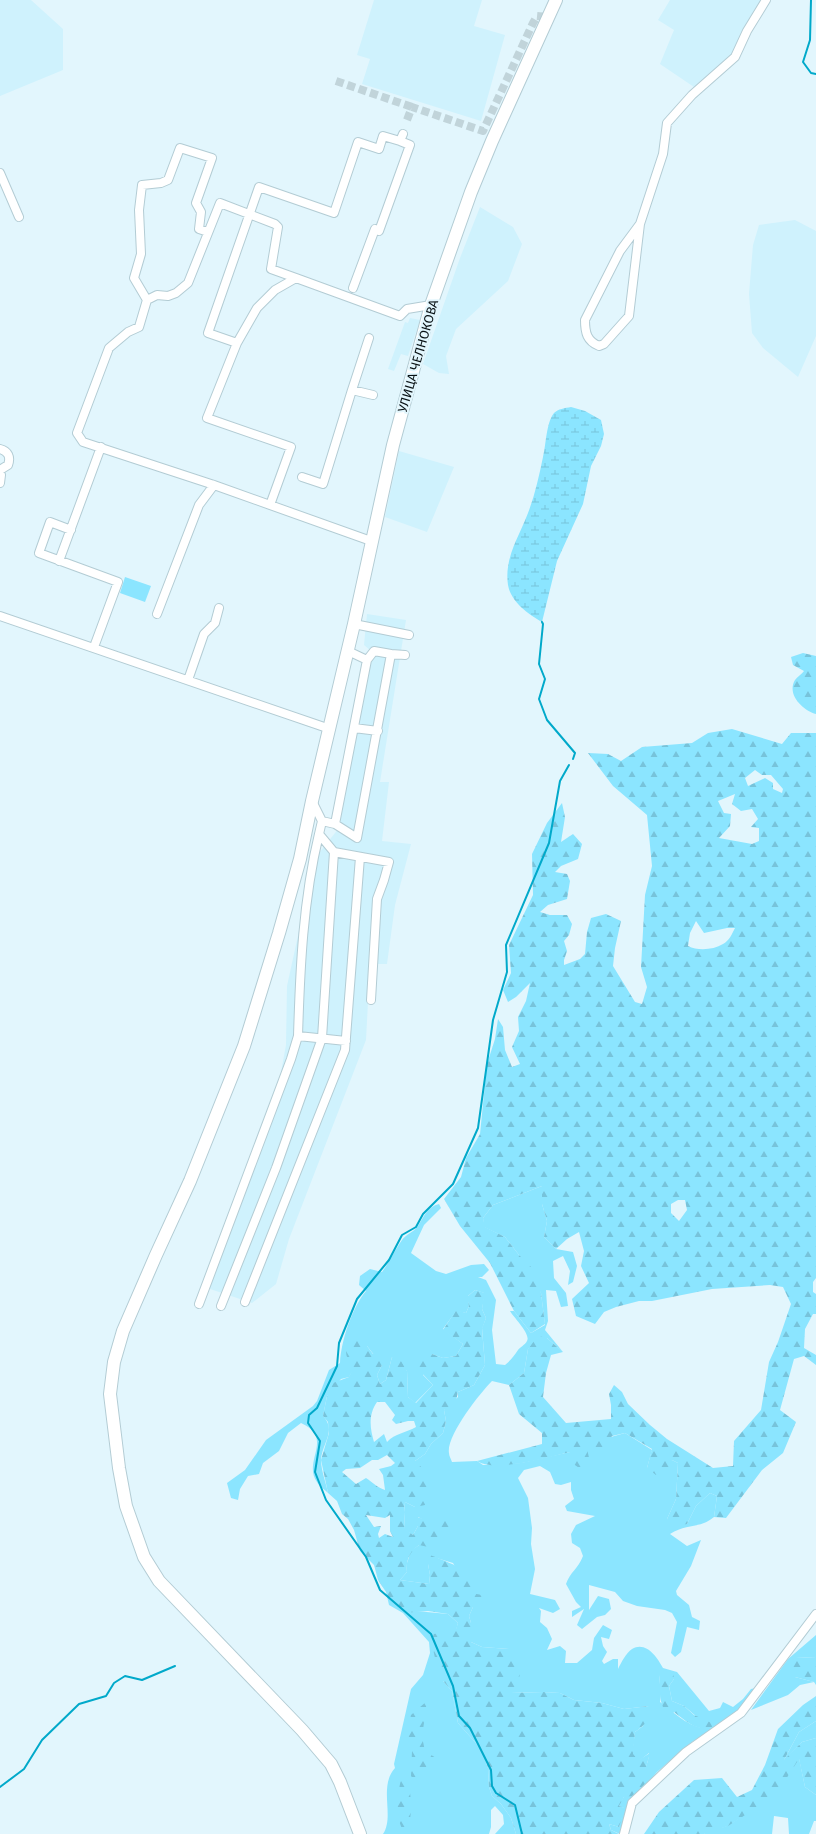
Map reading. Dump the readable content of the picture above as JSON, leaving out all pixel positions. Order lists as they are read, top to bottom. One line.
{"streets":{"main road":["УЛИЦА ЧЕЛНОКОВА"]}}
